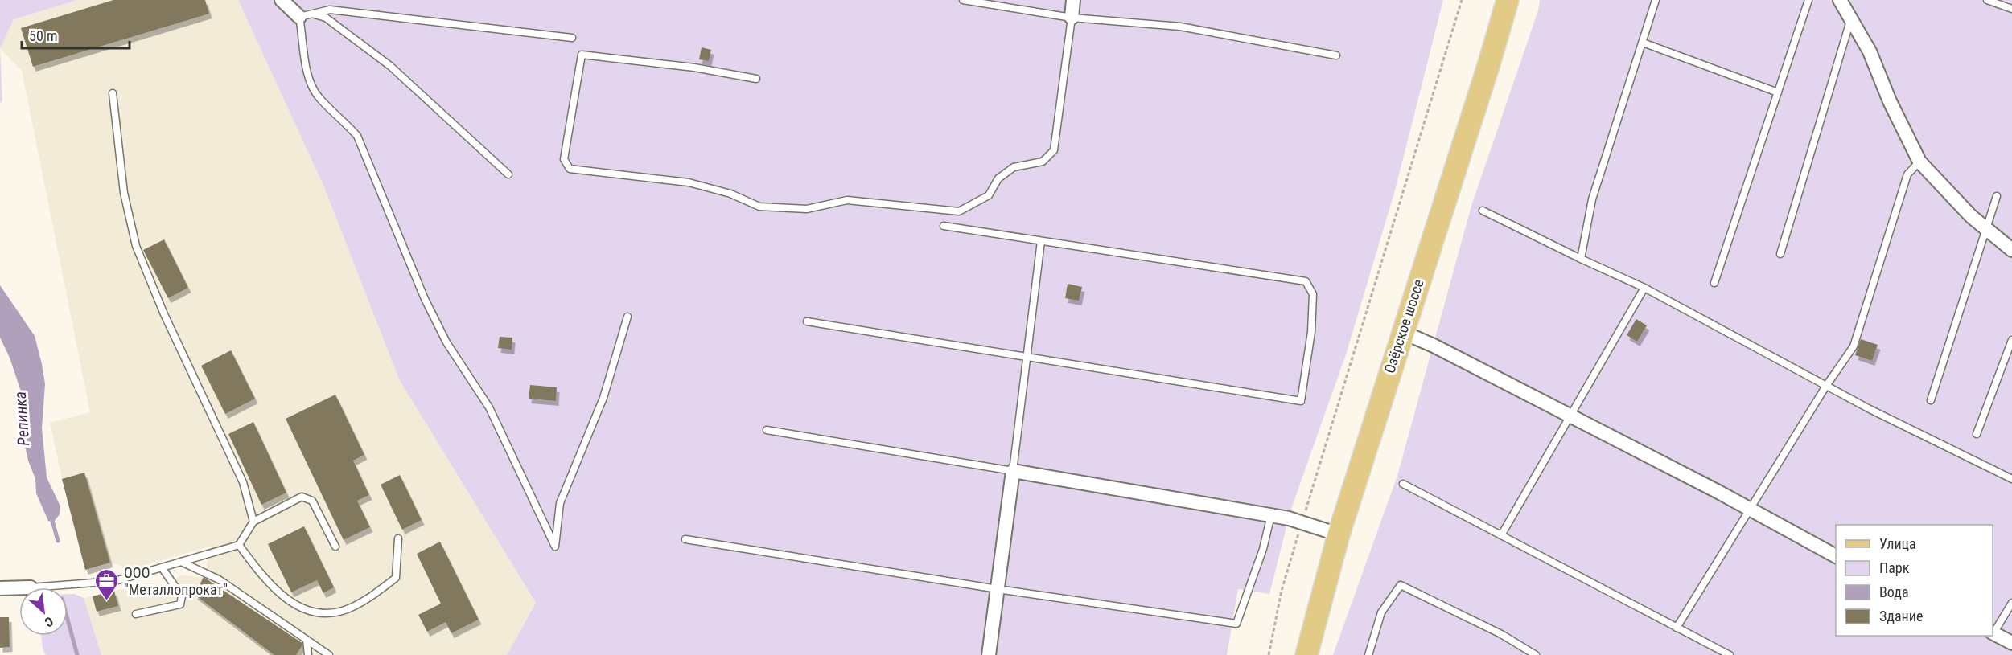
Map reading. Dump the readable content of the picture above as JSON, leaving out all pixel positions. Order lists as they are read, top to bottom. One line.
{"streets":{"main road":["Озёрское шоссе"]},"water":["Репинка"],"places":{"office":["ООО \"Металлопрокат\""]},"legend":["Улица","Парк","Вода","Здание"],"scale_bar":"50 m","north":"bottom right"}
